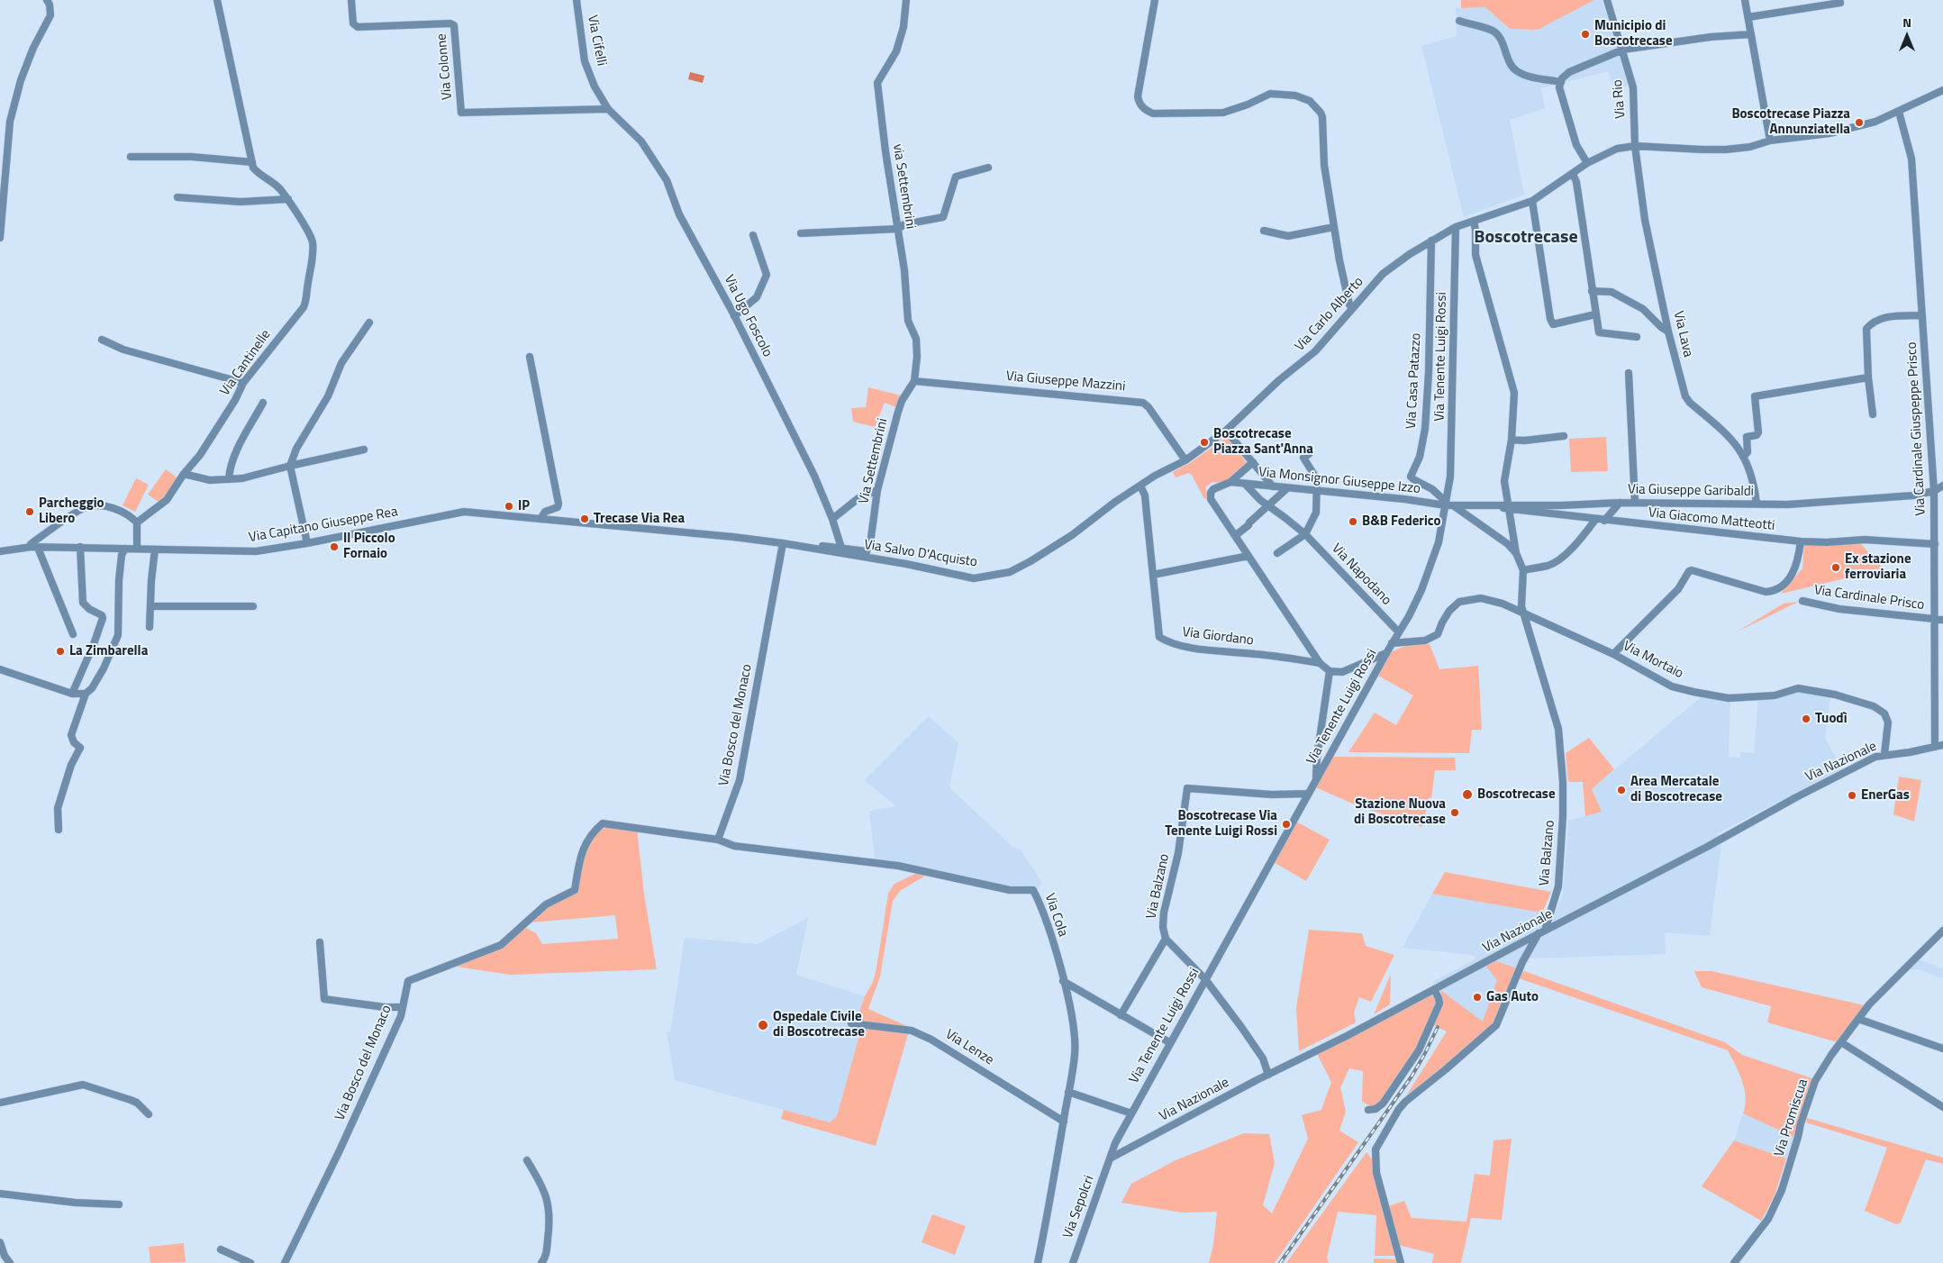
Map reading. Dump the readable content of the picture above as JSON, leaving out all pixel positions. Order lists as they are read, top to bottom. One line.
{"streets":{"street":["Via Cifelli","Via Colonne","Via Rio","via Settembrini","Via Carlo Alberto","Via Ugo Foscolo","Via Lava","Via Tenente Luigi Rossi","Via Cantinelle","Via Casa Patazzo","Via Giuseppe Mazzini","Via Cardinale Giuspeppe Prisco","Via Settembrini","Via Monsignor Giuseppe Izzo","Via Giuseppe Garibaldi","Via Giacomo Matteotti","Via Capitano Giuseppe Rea","Via Salvo D'Acquisto","Via Napodano","Via Cardinale Prisco","Via Giordano","Via Mortaio","Via Bosco del Monaco","Via Nazionale","Via Balzano","Via Cola","Via Lenze","Via Promiscua","Via Sepolcri"]},"crossings":[["Via Cifelli","Via Colonne"],["Via Cifelli","Via Ugo Foscolo"],["Via Colonne","Via Ugo Foscolo"],["Via Rio","Via Carlo Alberto"],["Via Rio","Via Lava"],["via Settembrini","Via Giuseppe Mazzini"],["via Settembrini","Via Settembrini"],["Via Carlo Alberto","Via Lava"],["Via Carlo Alberto","Via Tenente Luigi Rossi"],["Via Carlo Alberto","Via Casa Patazzo"],["Via Carlo Alberto","Via Giuseppe Mazzini"],["Via Carlo Alberto","Via Cardinale Giuspeppe Prisco"],["Via Carlo Alberto","Via Salvo D'Acquisto"],["Via Lava","Via Giuseppe Garibaldi"],["Via Tenente Luigi Rossi","Via Casa Patazzo"],["Via Tenente Luigi Rossi","Via Monsignor Giuseppe Izzo"],["Via Tenente Luigi Rossi","Via Giacomo Matteotti"],["Via Tenente Luigi Rossi","Via Napodano"],["Via Tenente Luigi Rossi","Via Mortaio"],["Via Tenente Luigi Rossi","Via Nazionale"],["Via Tenente Luigi Rossi","Via Balzano"],["Via Tenente Luigi Rossi","Via Sepolcri"],["Via Casa Patazzo","Via Monsignor Giuseppe Izzo"],["Via Casa Patazzo","Via Giacomo Matteotti"],["Via Giuseppe Mazzini","Via Settembrini"],["Via Giuseppe Mazzini","Via Salvo D'Acquisto"],["Via Cardinale Giuspeppe Prisco","Via Giuseppe Garibaldi"],["Via Cardinale Giuspeppe Prisco","Via Giacomo Matteotti"],["Via Cardinale Giuspeppe Prisco","Via Cardinale Prisco"],["Via Cardinale Giuspeppe Prisco","Via Nazionale"],["Via Monsignor Giuseppe Izzo","Via Giacomo Matteotti"],["Via Monsignor Giuseppe Izzo","Via Napodano"],["Via Giuseppe Garibaldi","Via Giacomo Matteotti"],["Via Capitano Giuseppe Rea","Via Salvo D'Acquisto"],["Via Capitano Giuseppe Rea","Via Bosco del Monaco"],["Via Salvo D'Acquisto","Via Giordano"],["Via Salvo D'Acquisto","Via Bosco del Monaco"],["Via Mortaio","Via Nazionale"],["Via Mortaio","Via Balzano"],["Via Bosco del Monaco","Via Cola"],["Via Nazionale","Via Balzano"],["Via Nazionale","Via Sepolcri"],["Via Cola","Via Lenze"]],"districts":["Boscotrecase"],"places":["Municipio di Boscotrecase","Boscotrecase Piazza Annunziatella","Boscotrecase Piazza Sant'Anna","IP","Parcheggio Libero","Trecase Via Rea","B&B Federico","Il Piccolo Fornaio","Ex stazione ferroviaria","La Zimbarella","Tuodì","Area Mercatale di Boscotrecase","Boscotrecase","EnerGas","Stazione Nuova di Boscotrecase","Boscotrecase Via Tenente Luigi Rossi","Gas Auto","Ospedale Civile di Boscotrecase"],"north":"top"}
